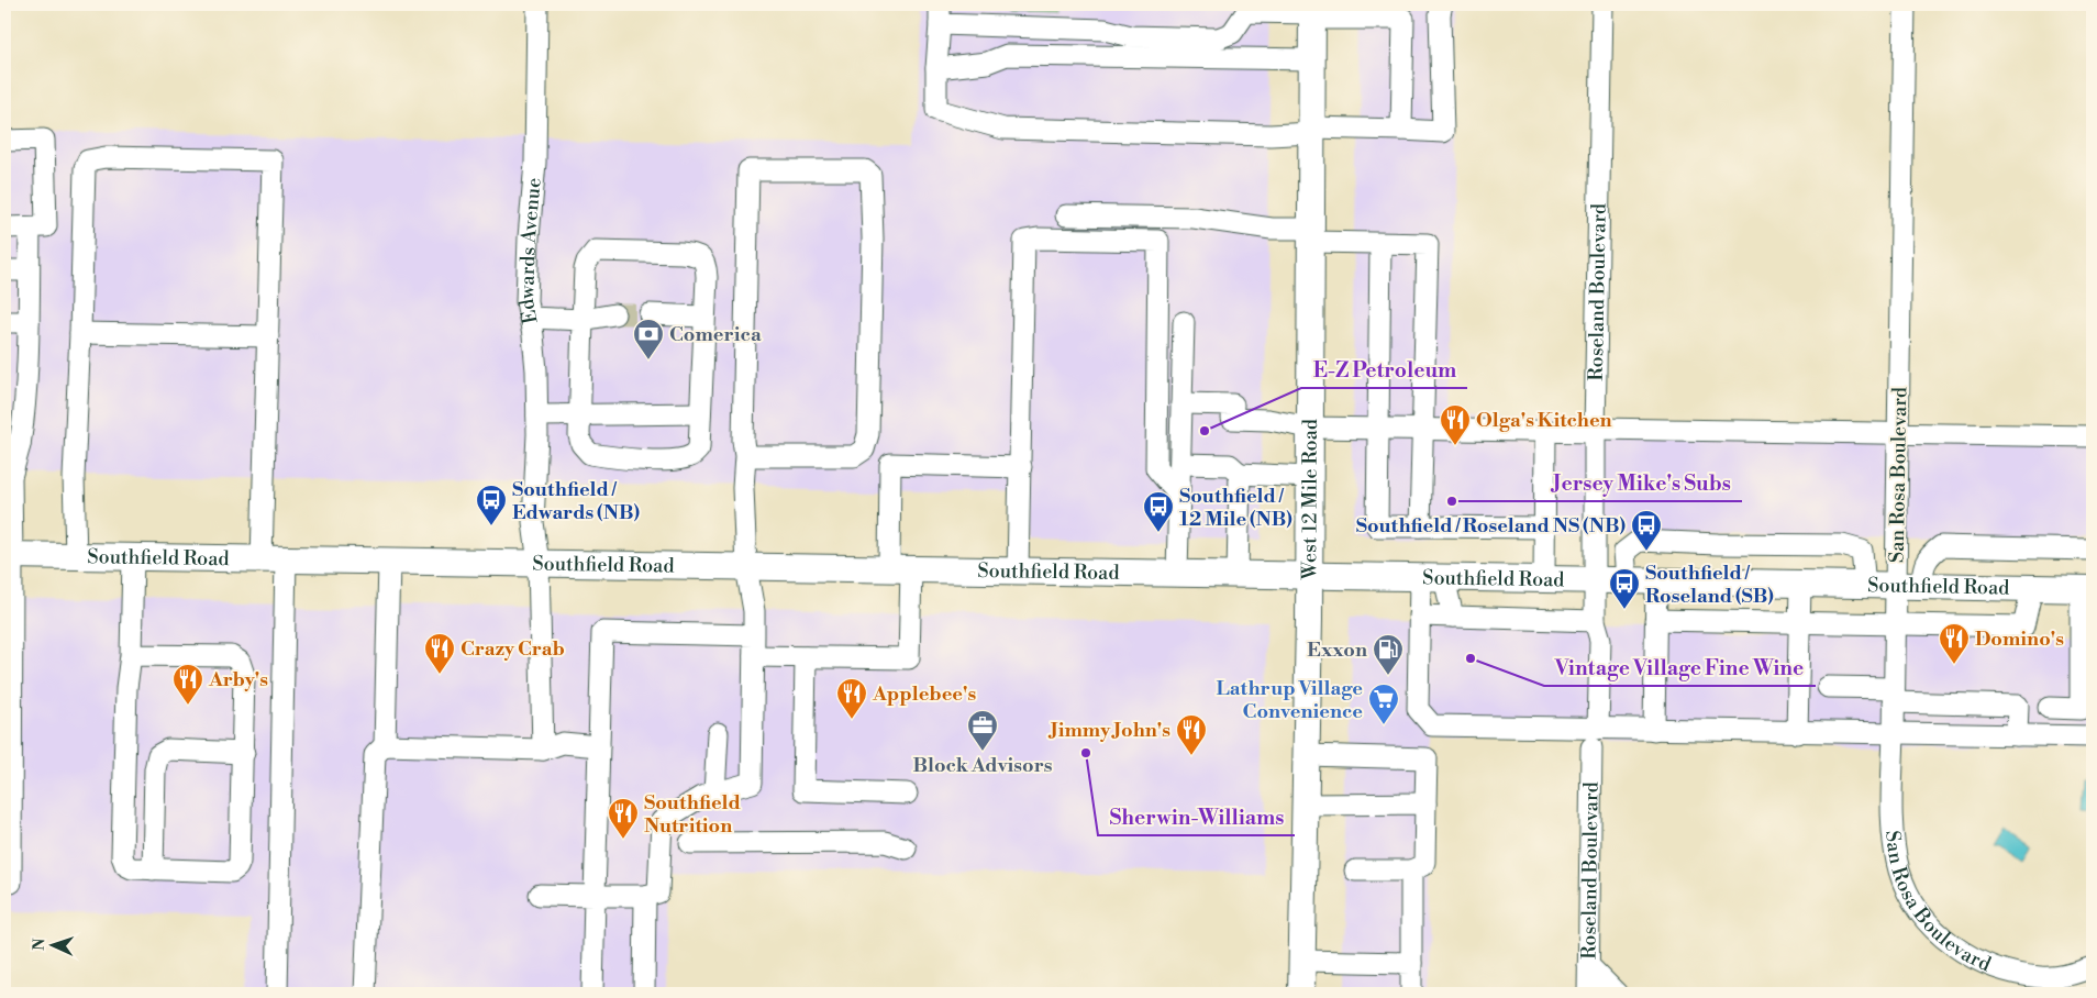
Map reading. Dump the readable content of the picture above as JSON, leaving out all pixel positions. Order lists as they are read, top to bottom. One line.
{"streets":{"main road":["West 12 Mile Road","Southfield Road"],"street":["Edwards Avenue","Roseland Boulevard","San Rosa Boulevard"]},"crossings":[["Edwards Avenue","Southfield Road"],["Roseland Boulevard","Southfield Road"],["San Rosa Boulevard","Southfield Road"],["West 12 Mile Road","Southfield Road"]],"places":{"bank":["Comerica"],"other":["E-Z Petroleum","Jersey Mike's Subs","Vintage Village Fine Wine","Sherwin-Williams"],"restaurant":["Olga's Kitchen","Domino's","Crazy Crab","Arby's","Applebee's","Jimmy John's","Southfield Nutrition"],"bus stop":["Southfield / Edwards (NB)","Southfield / 12 Mile (NB)","Southfield / Roseland NS (NB)","Southfield / Roseland (SB)"],"fuel station":["Exxon"],"supermarket":["Lathrup Village Convenience"],"office":["Block Advisors"]},"north":"left"}
